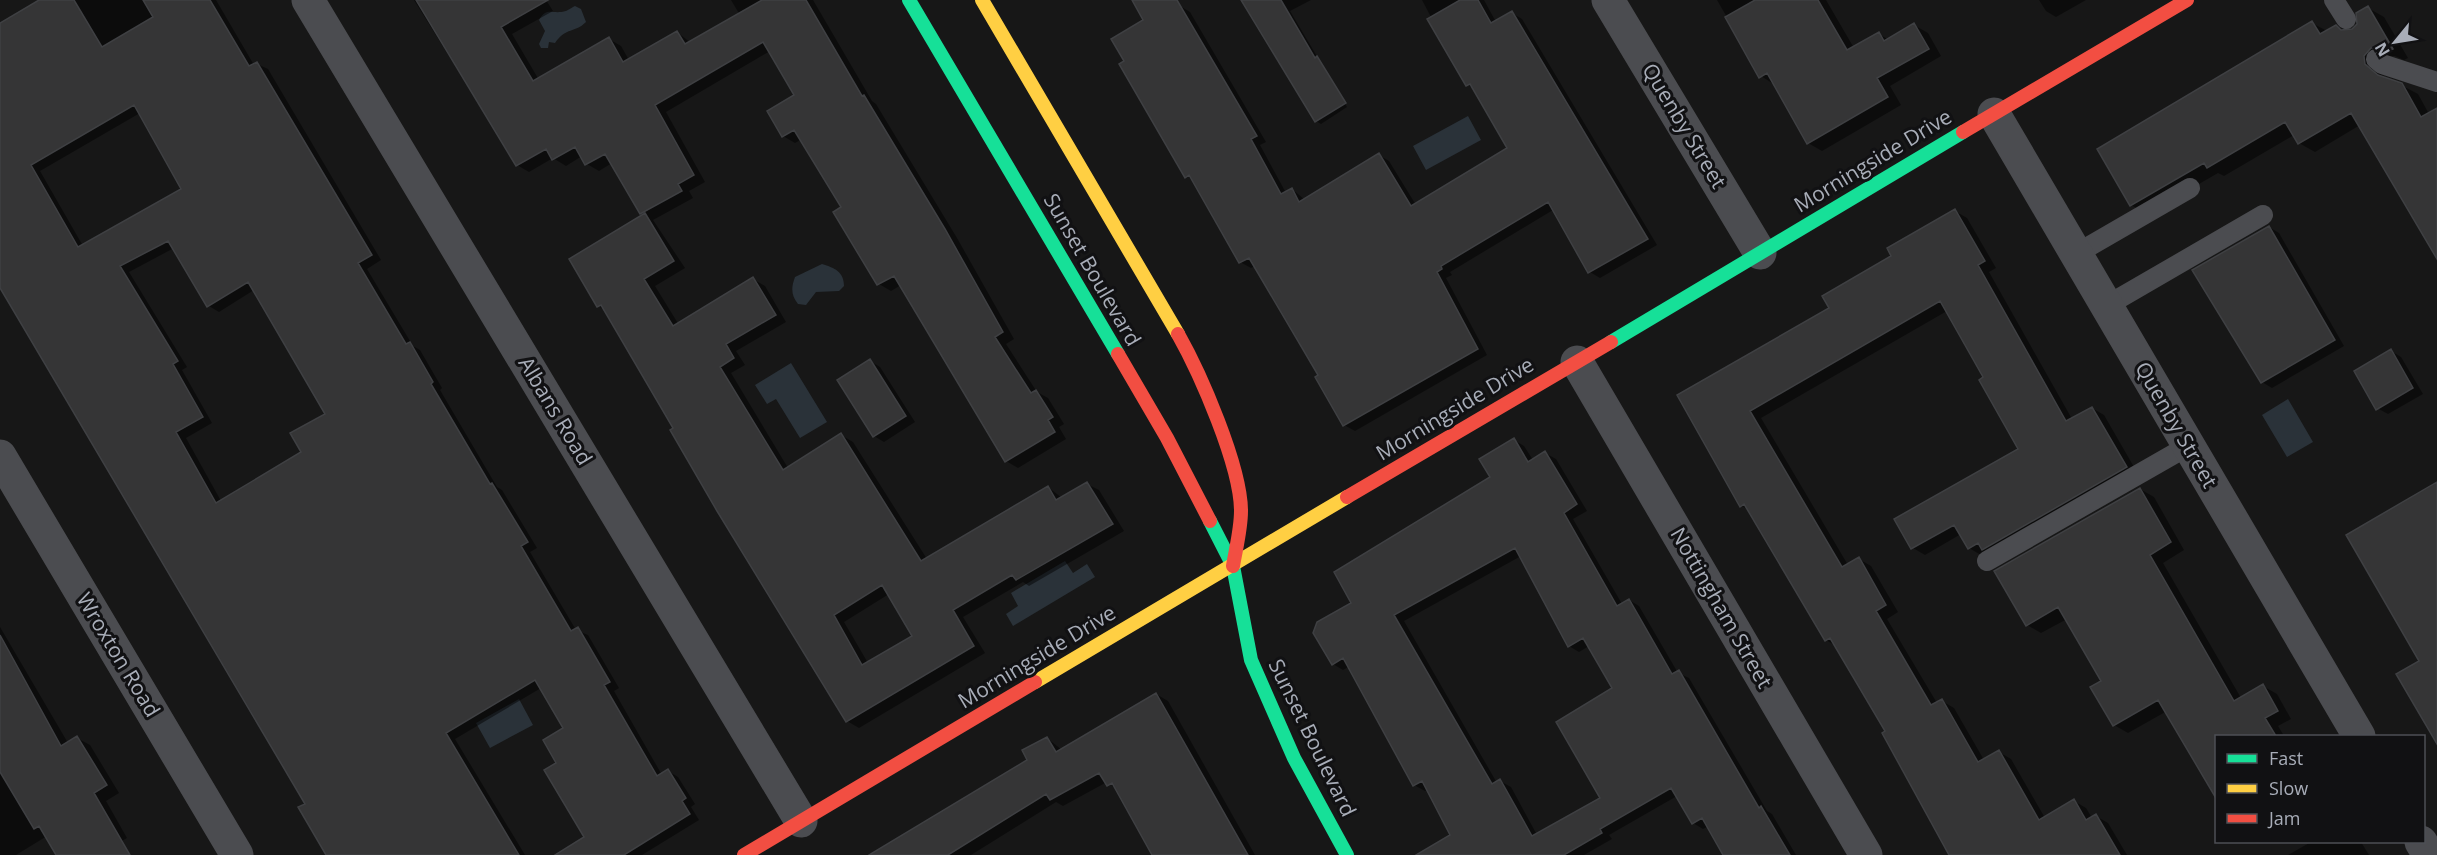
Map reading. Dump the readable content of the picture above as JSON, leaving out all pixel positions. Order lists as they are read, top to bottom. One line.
{"streets":{"street":["Quenby Street","Morningside Drive","Sunset Boulevard","Albans Road","Nottingham Street","Wroxton Road"]},"crossings":[["Quenby Street","Morningside Drive"],["Morningside Drive","Sunset Boulevard"],["Morningside Drive","Albans Road"],["Morningside Drive","Nottingham Street"]],"legend":["Fast","Slow","Jam"],"north":"bottom left"}
